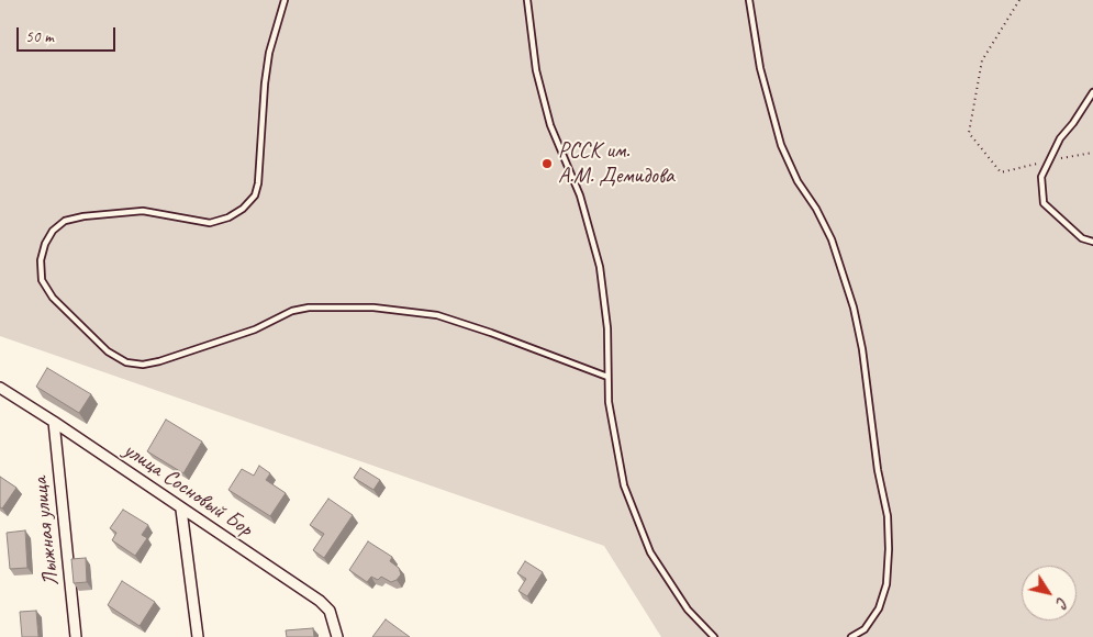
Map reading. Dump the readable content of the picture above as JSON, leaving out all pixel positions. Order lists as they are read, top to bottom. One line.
{"streets":{"street":["улица Сосновый Бор","Лыжная улица"]},"crossings":[["улица Сосновый Бор","Лыжная улица"]],"places":["РССК им. А.М. Демидова"],"scale_bar":"50 m","north":"bottom right"}
